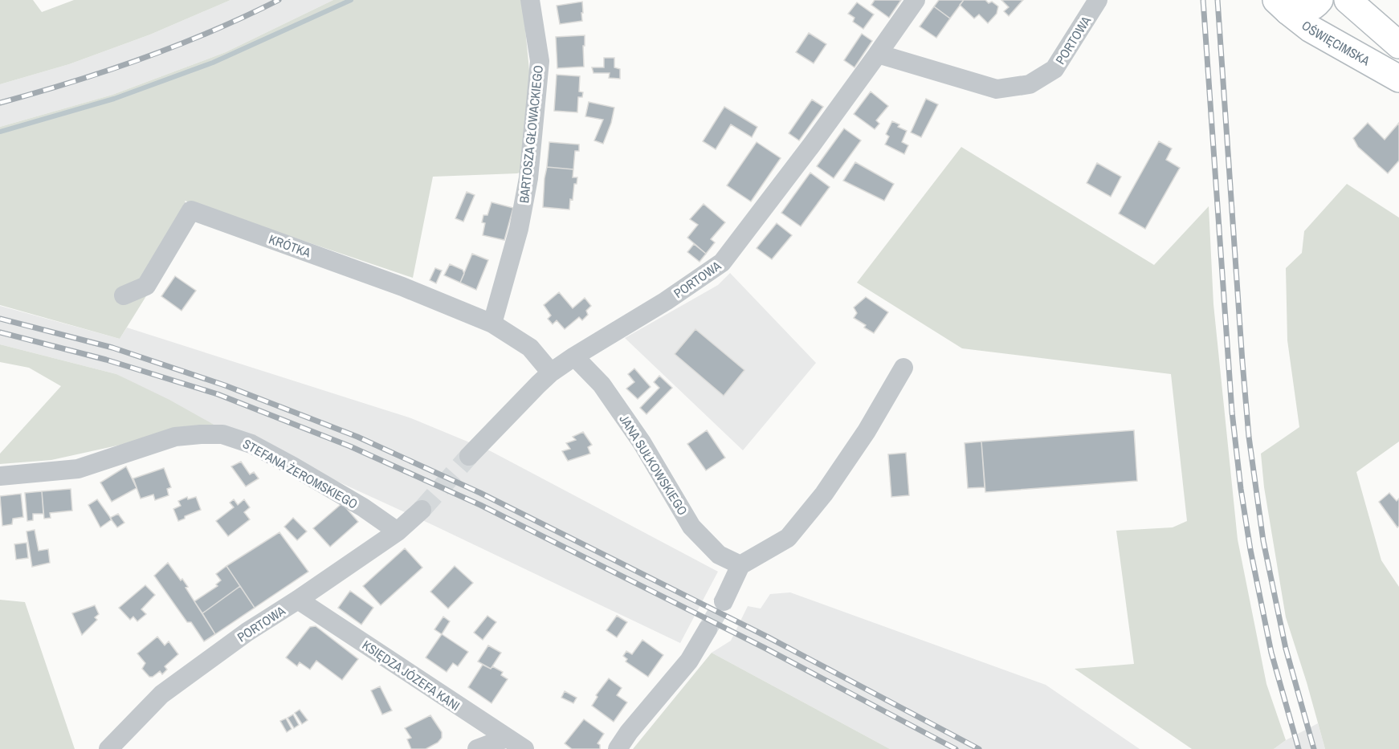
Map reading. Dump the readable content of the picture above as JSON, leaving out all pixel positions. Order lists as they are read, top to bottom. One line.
{"streets":{"main road":["OŚWIĘCIMSKA"],"street":["PORTOWA","BARTOSZA GŁOWACKIEGO","KRÓTKA","JANA SUŁKOWSKIEGO","STEFANA ŻEROMSKIEGO","KSIĘDZA JÓZEFA KANI"]},"crossings":[["PORTOWA","JANA SUŁKOWSKIEGO"],["PORTOWA","STEFANA ŻEROMSKIEGO"],["PORTOWA","KSIĘDZA JÓZEFA KANI"],["BARTOSZA GŁOWACKIEGO","KRÓTKA"]]}
